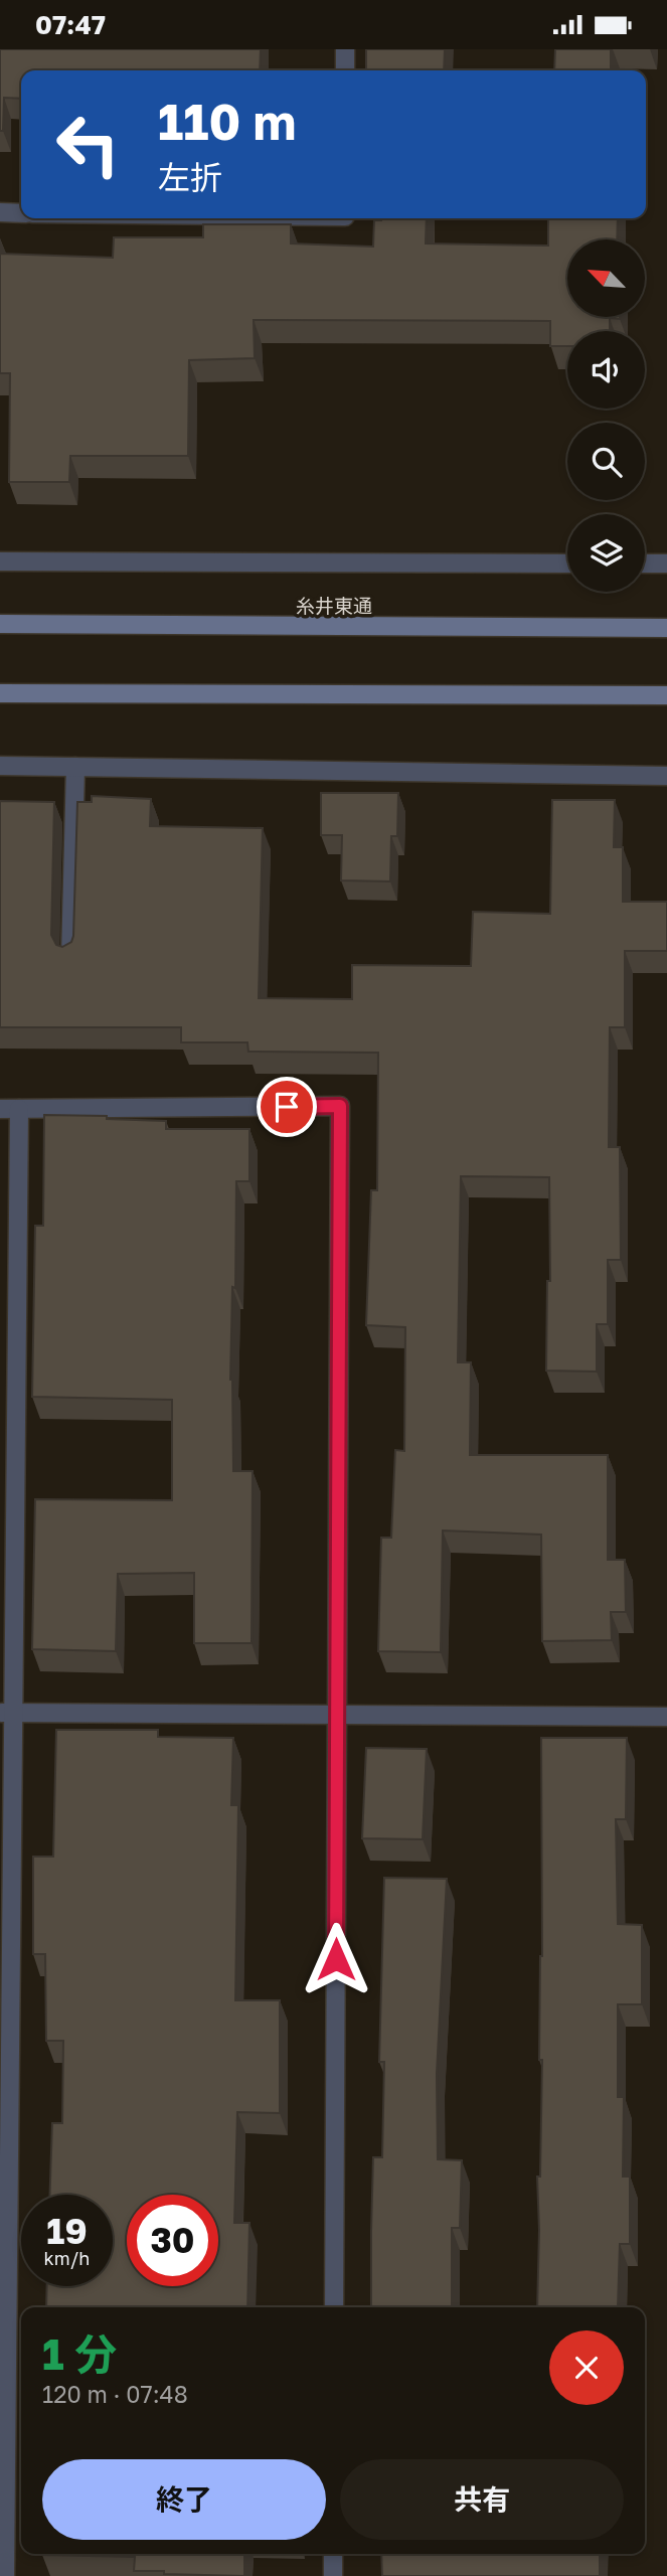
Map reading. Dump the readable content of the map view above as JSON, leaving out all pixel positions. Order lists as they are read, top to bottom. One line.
{"streets":{"street":["糸井東通"]},"north":"top left","page":{"status":"07:47","turn":["110 m","左折"],"speed":"19 km/h","limit":"30","heading":["1 分","120 m · 07:48"],"buttons":["終了","共有"]}}
